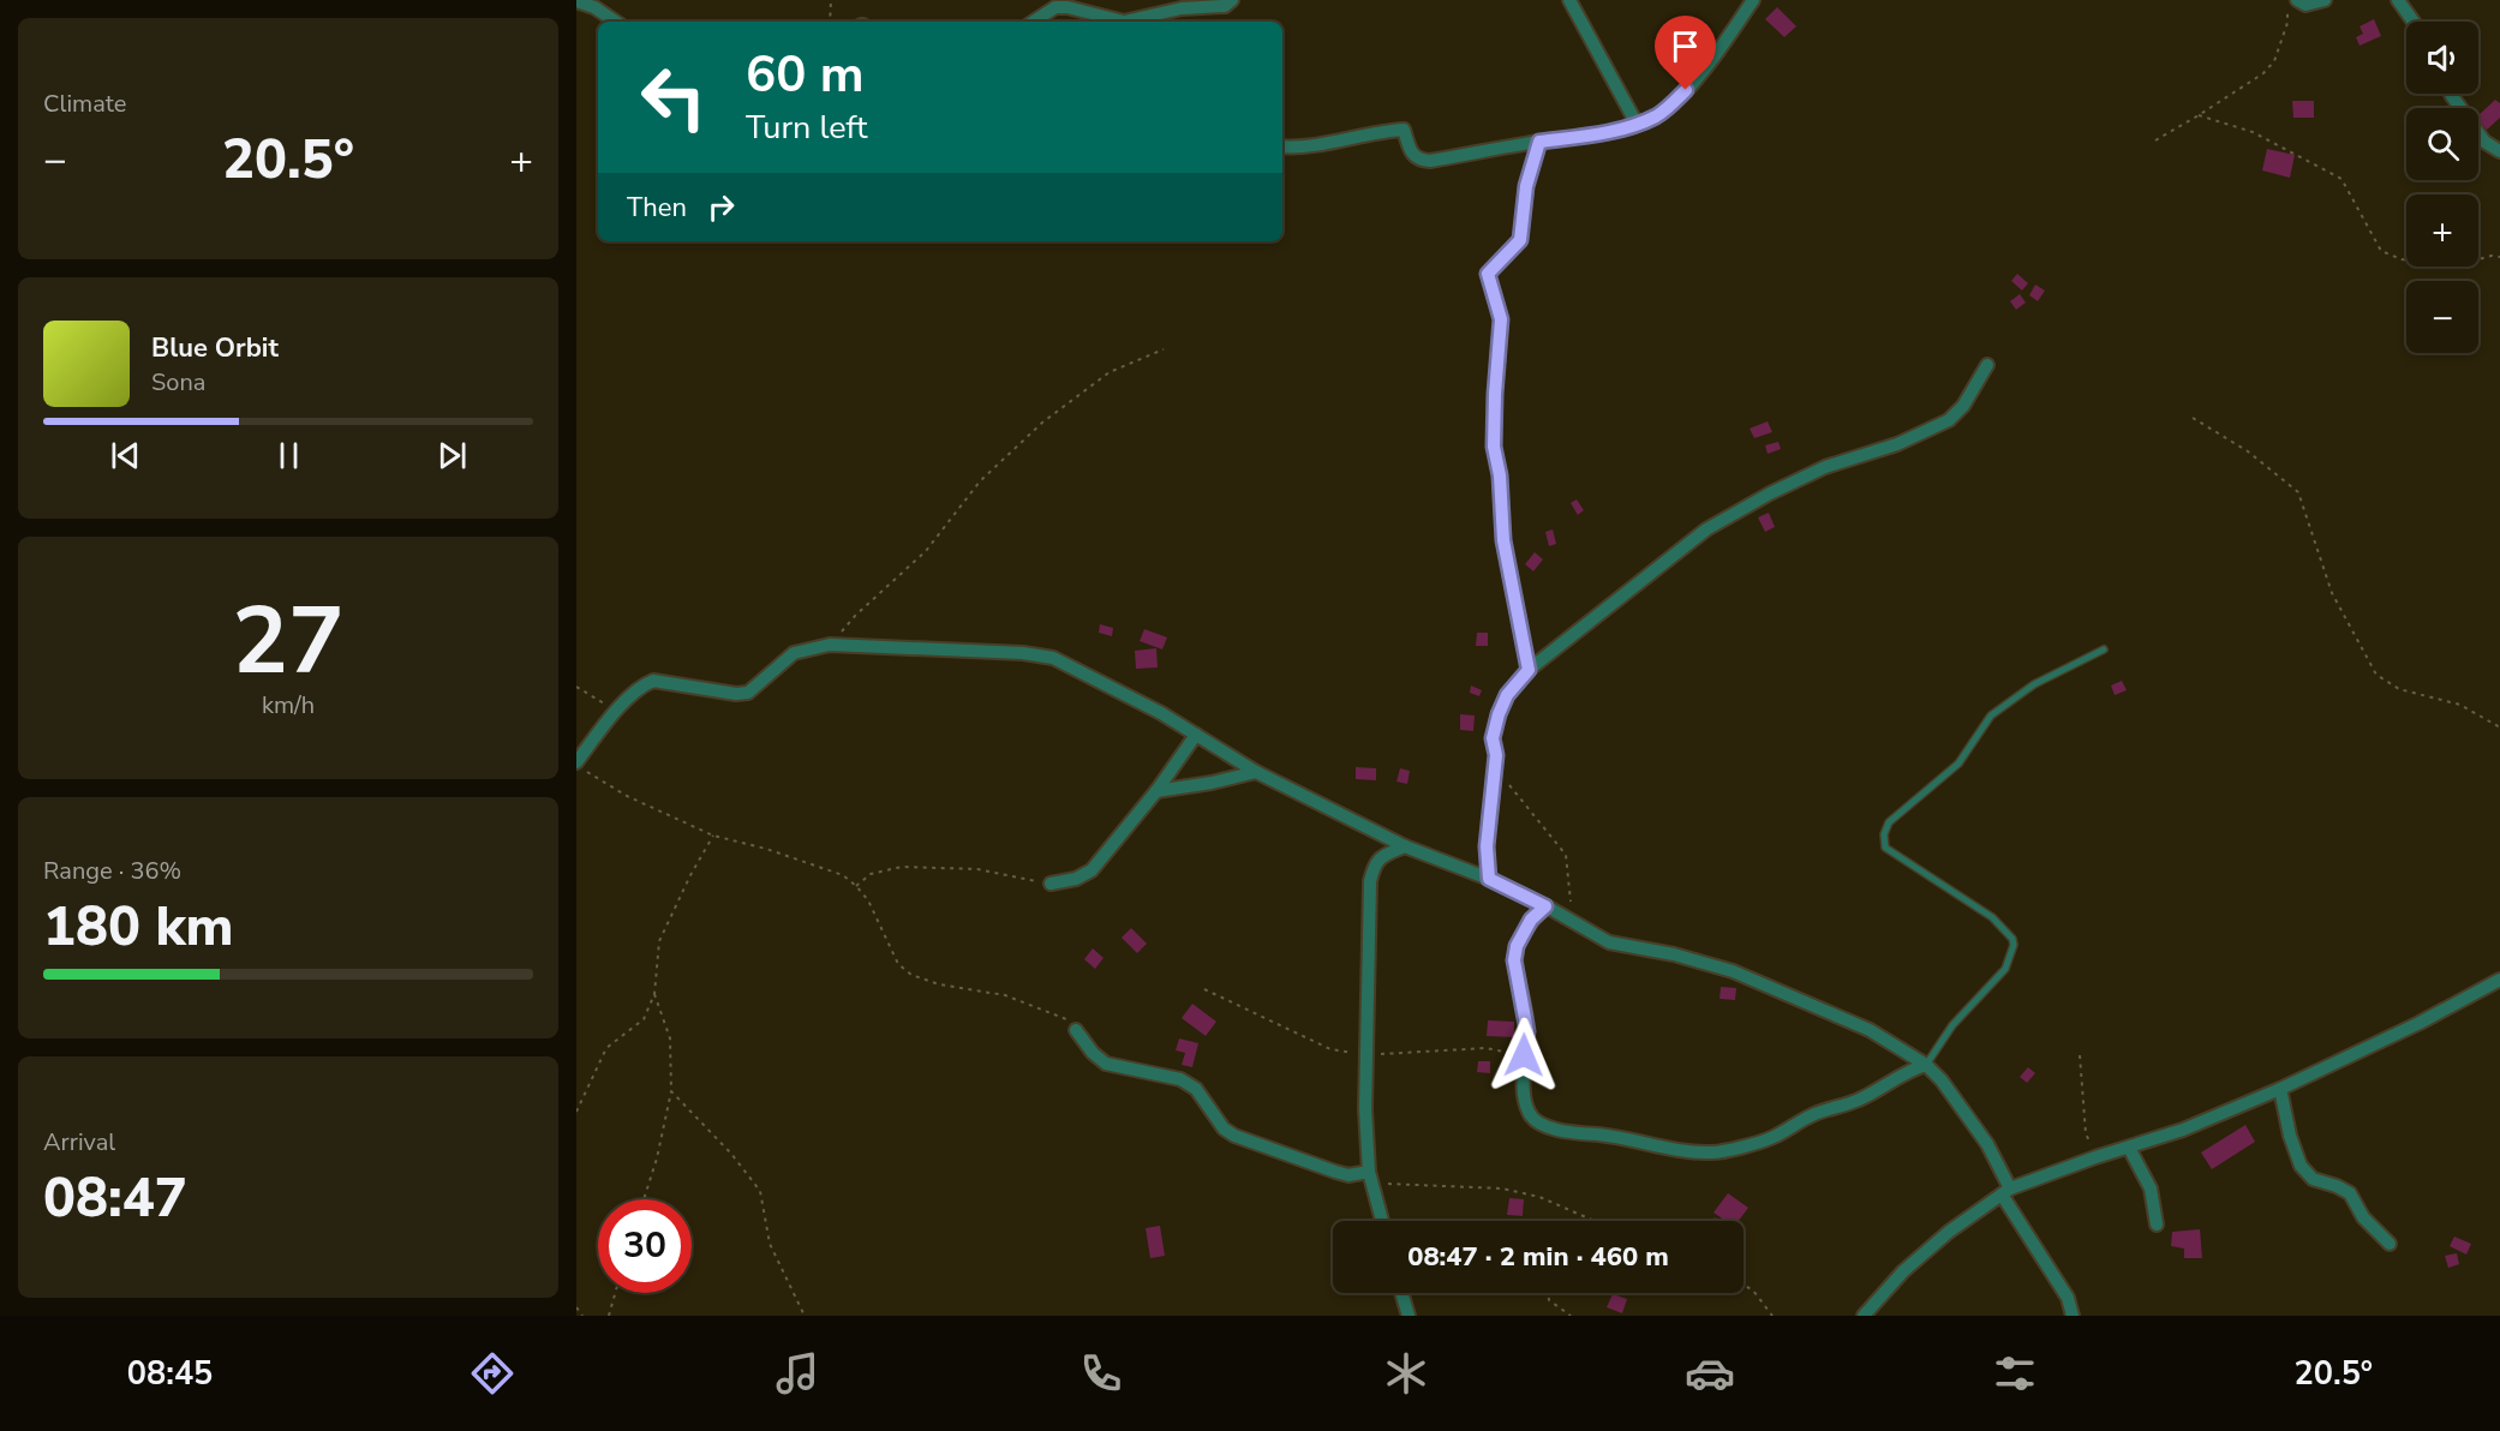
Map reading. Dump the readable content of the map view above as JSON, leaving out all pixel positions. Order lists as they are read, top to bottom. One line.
{"page":{"tile":["Climate",["27","km/h"],["Range · 36%","180 km"],["Arrival","08:47"]],"map_buttons":["+","−"],"turn":["60 m","Turn left"],"heat":["−","20.5°","+"],"then":"Then","song":["Blue Orbit","Sona"],"limit":"30","trip":"08:47 · 2 min · 460 m","tabs":["08:45","20.5°"]}}
